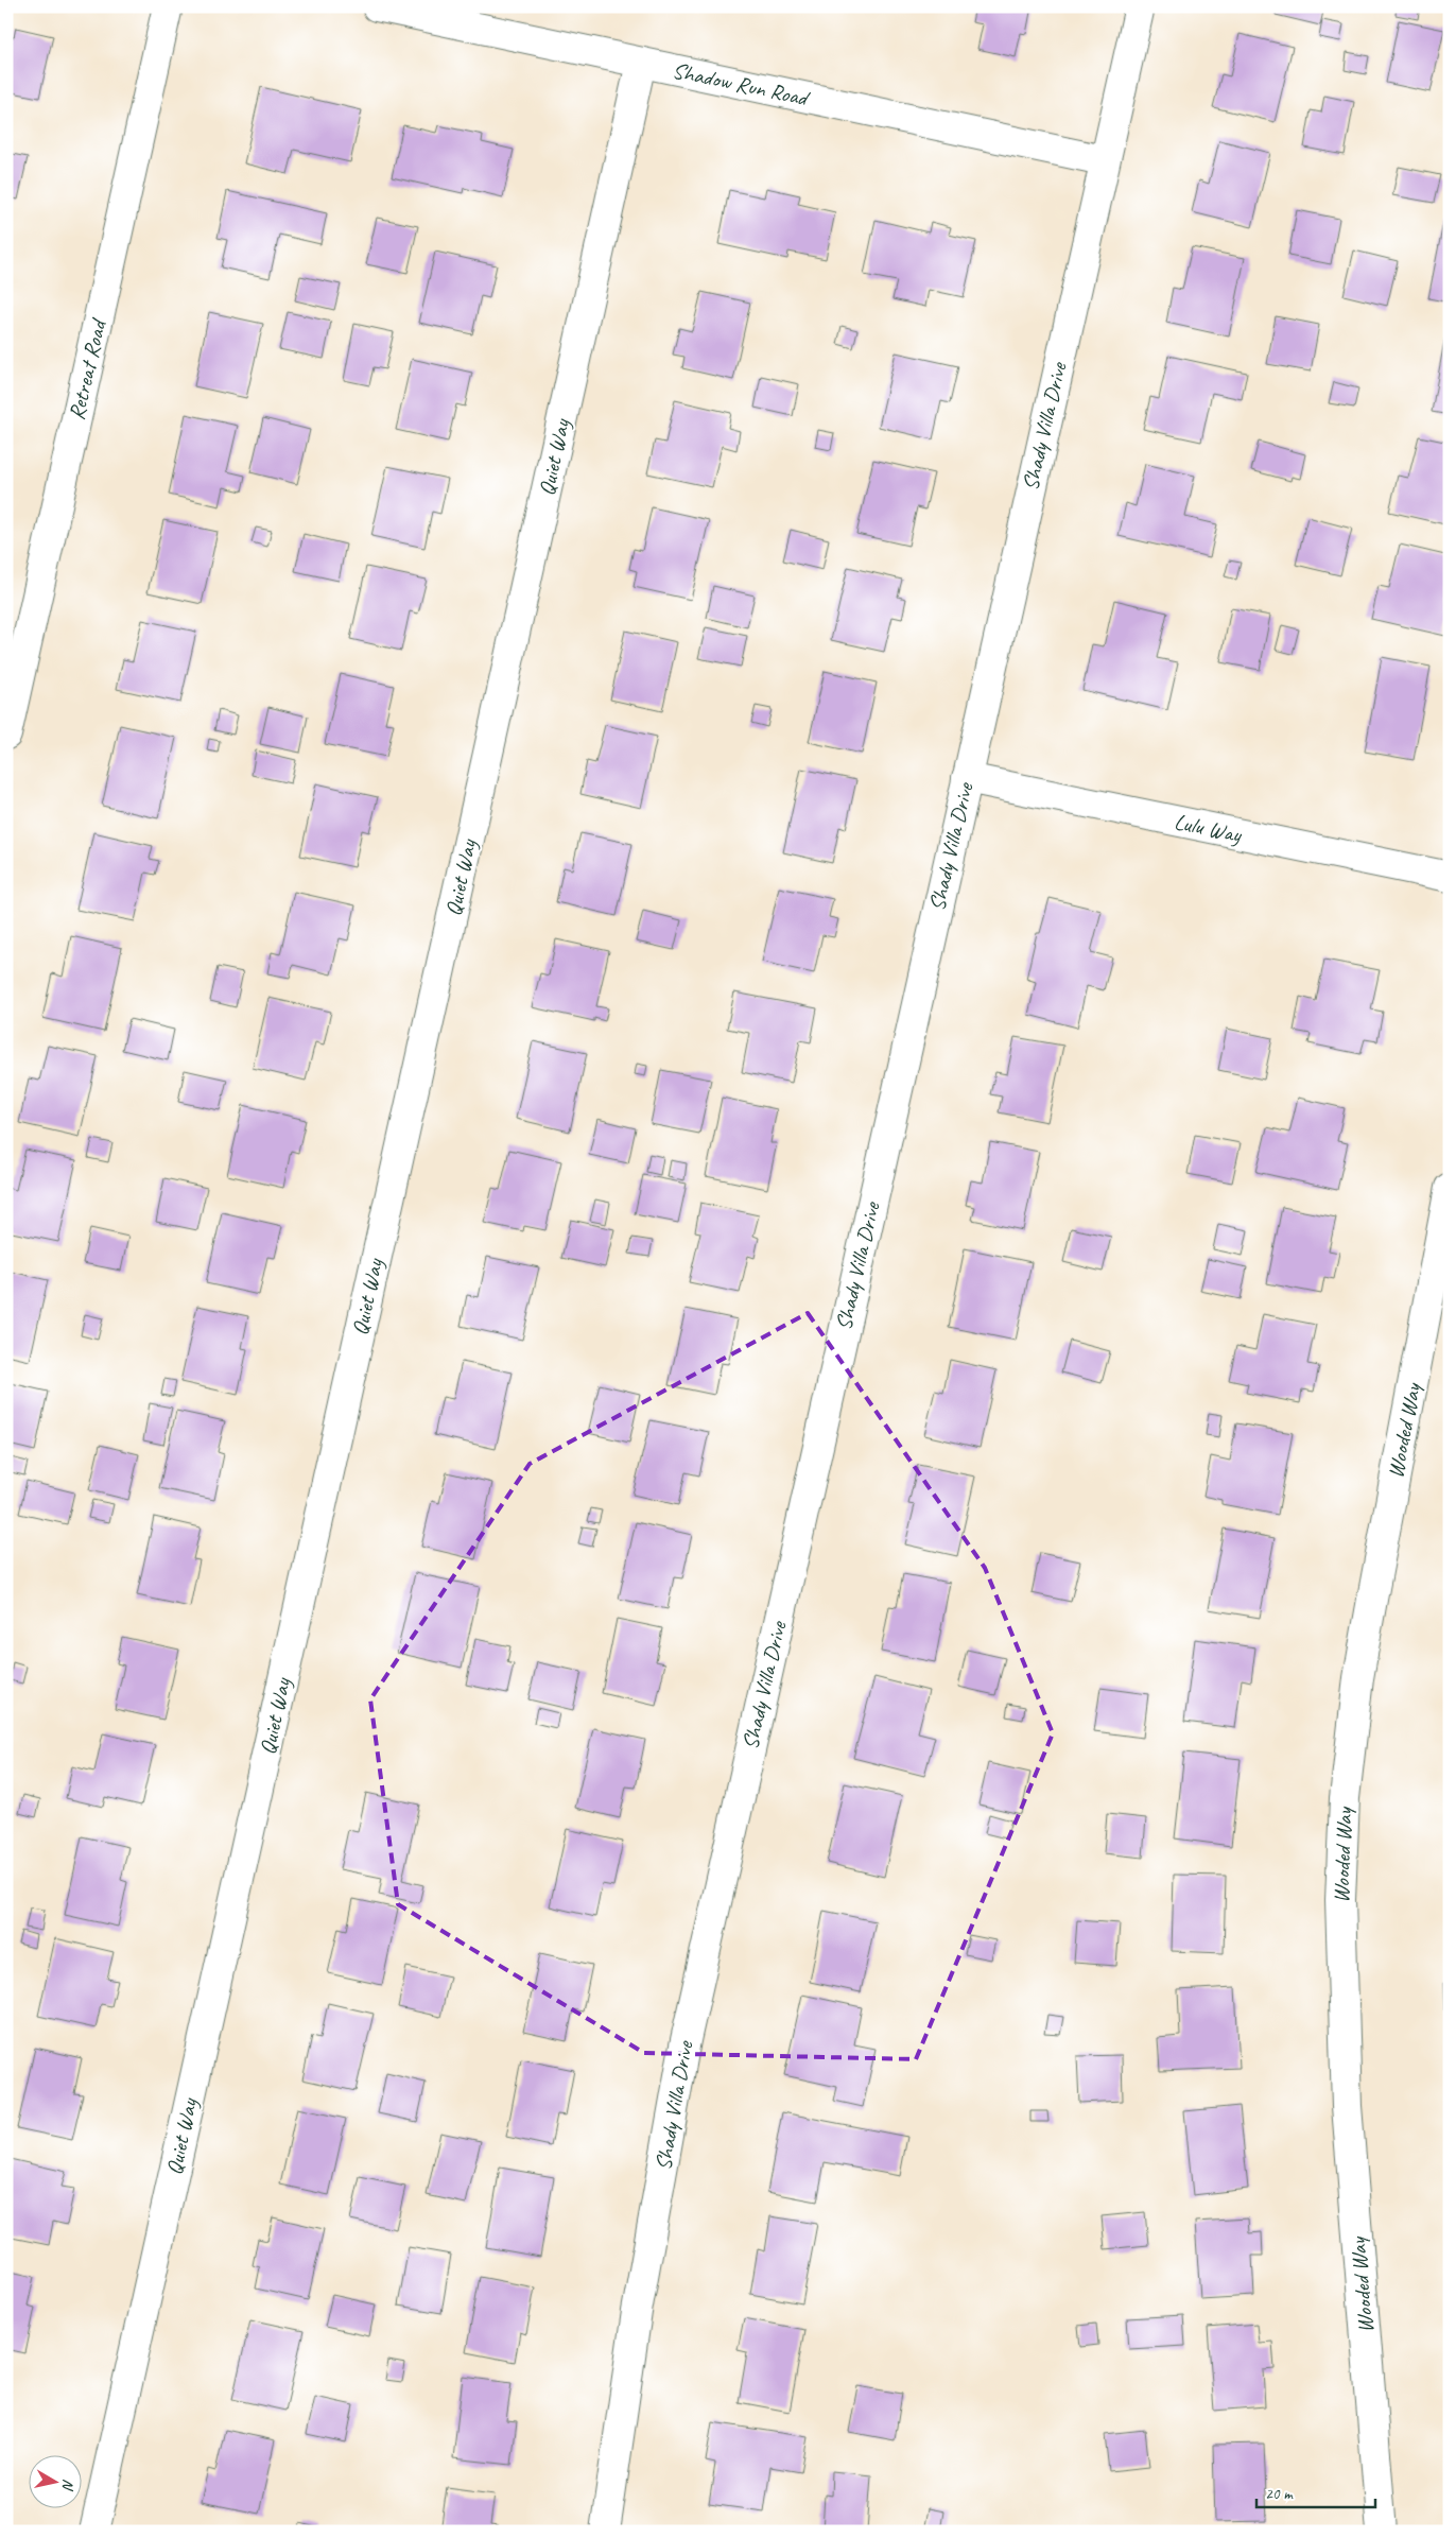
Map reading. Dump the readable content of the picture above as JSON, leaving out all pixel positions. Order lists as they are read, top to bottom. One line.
{"streets":{"street":["Shadow Run Road","Retreat Road","Shady Villa Drive","Quiet Way","Lulu Way","Wooded Way"]},"crossings":[["Shadow Run Road","Shady Villa Drive"],["Shadow Run Road","Quiet Way"],["Shady Villa Drive","Lulu Way"]],"scale_bar":"20 m","north":"right"}
